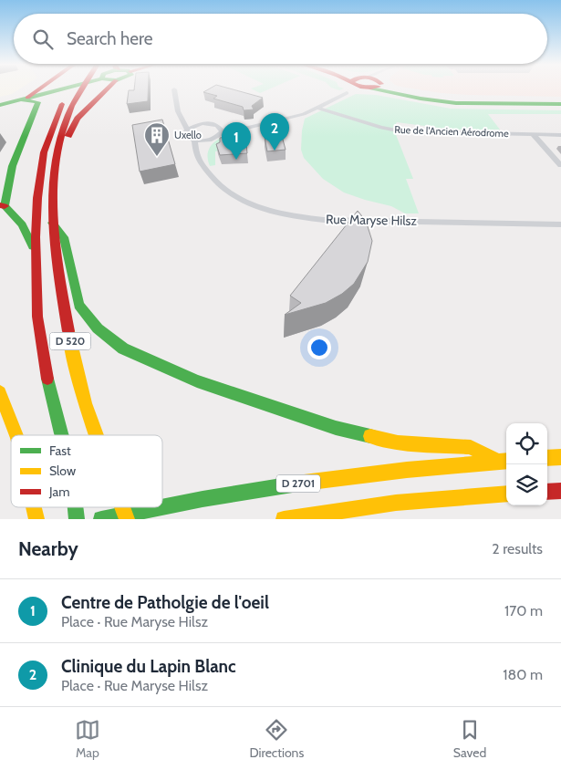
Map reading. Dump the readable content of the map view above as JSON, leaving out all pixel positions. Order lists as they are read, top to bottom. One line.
{"streets":{"main road":["D 520","D 2701"],"street":["Rue de l'Ancien Aérodrome","Rue Maryse Hilsz"]},"places":{"building":["Uxello"]},"legend":["Fast","Slow","Jam"],"page":{"search":"Search here","pins":["2","1"],"heading":["Nearby","2 results"],"list":[{"mark":"1","name":"Centre de Patholgie de l'oeil","note":"Place · Rue Maryse Hilsz","value":"170 m"},{"mark":"2","name":"Clinique du Lapin Blanc","note":"Place · Rue Maryse Hilsz","value":"180 m"}],"nav":["Map","Directions","Saved"]}}
